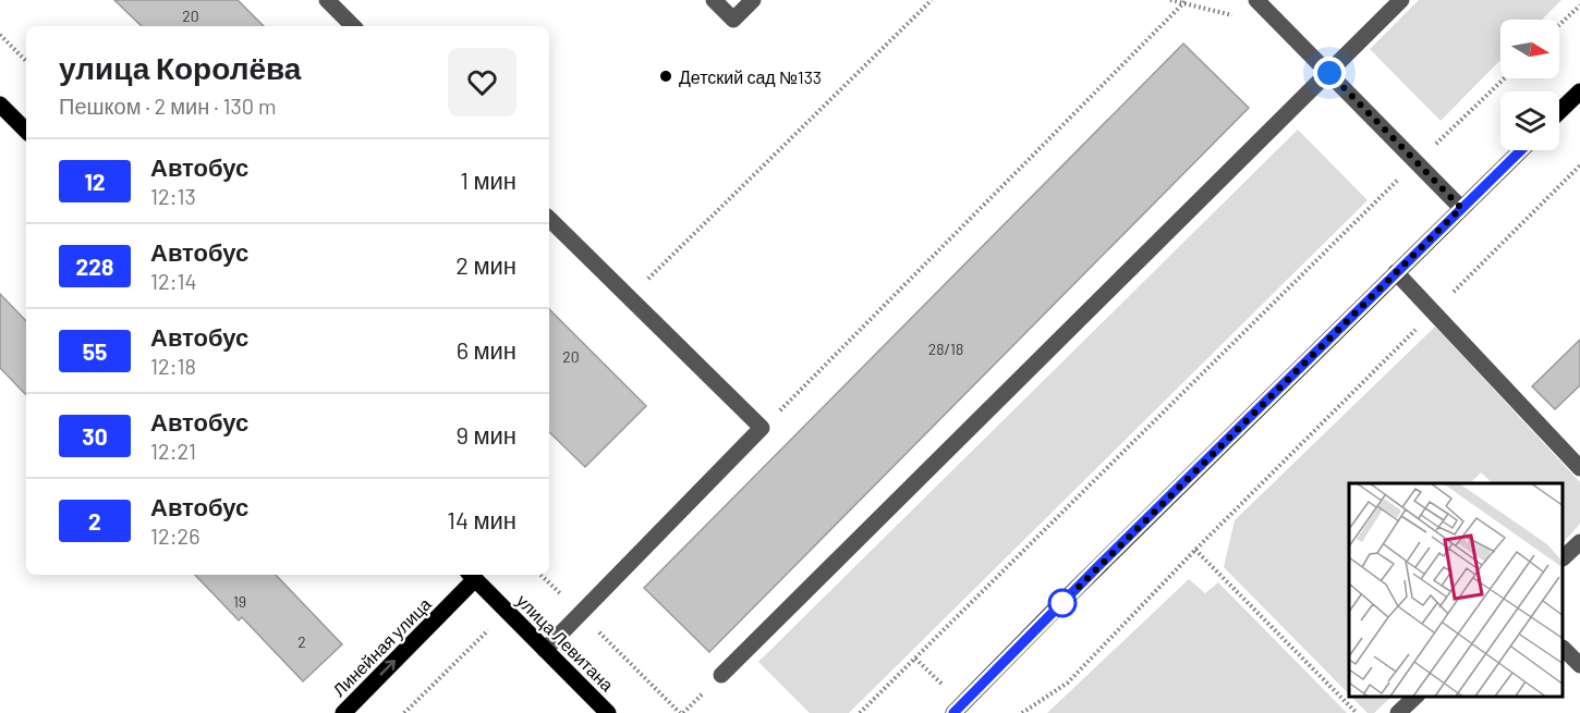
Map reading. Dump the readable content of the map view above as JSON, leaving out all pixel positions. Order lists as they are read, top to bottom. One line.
{"streets":{"main road":["улица Левитана","Линейная улица"]},"crossings":[["улица Левитана","Линейная улица"]],"one_way":["Линейная улица"],"places":["Детский сад №133"],"lines":["bus line 12"],"house_numbers":["20","28/18","20","19","2"],"north":"right","page":{"heading":["улица Королёва","Пешком · 2 мин · 130 m"],"list":[{"mark":"12","name":"Автобус","note":"12:13","value":"1 мин"},{"mark":"228","name":"Автобус","note":"12:14","value":"2 мин"},{"mark":"55","name":"Автобус","note":"12:18","value":"6 мин"},{"mark":"30","name":"Автобус","note":"12:21","value":"9 мин"},{"mark":"2","name":"Автобус","note":"12:26","value":"14 мин"}]}}
